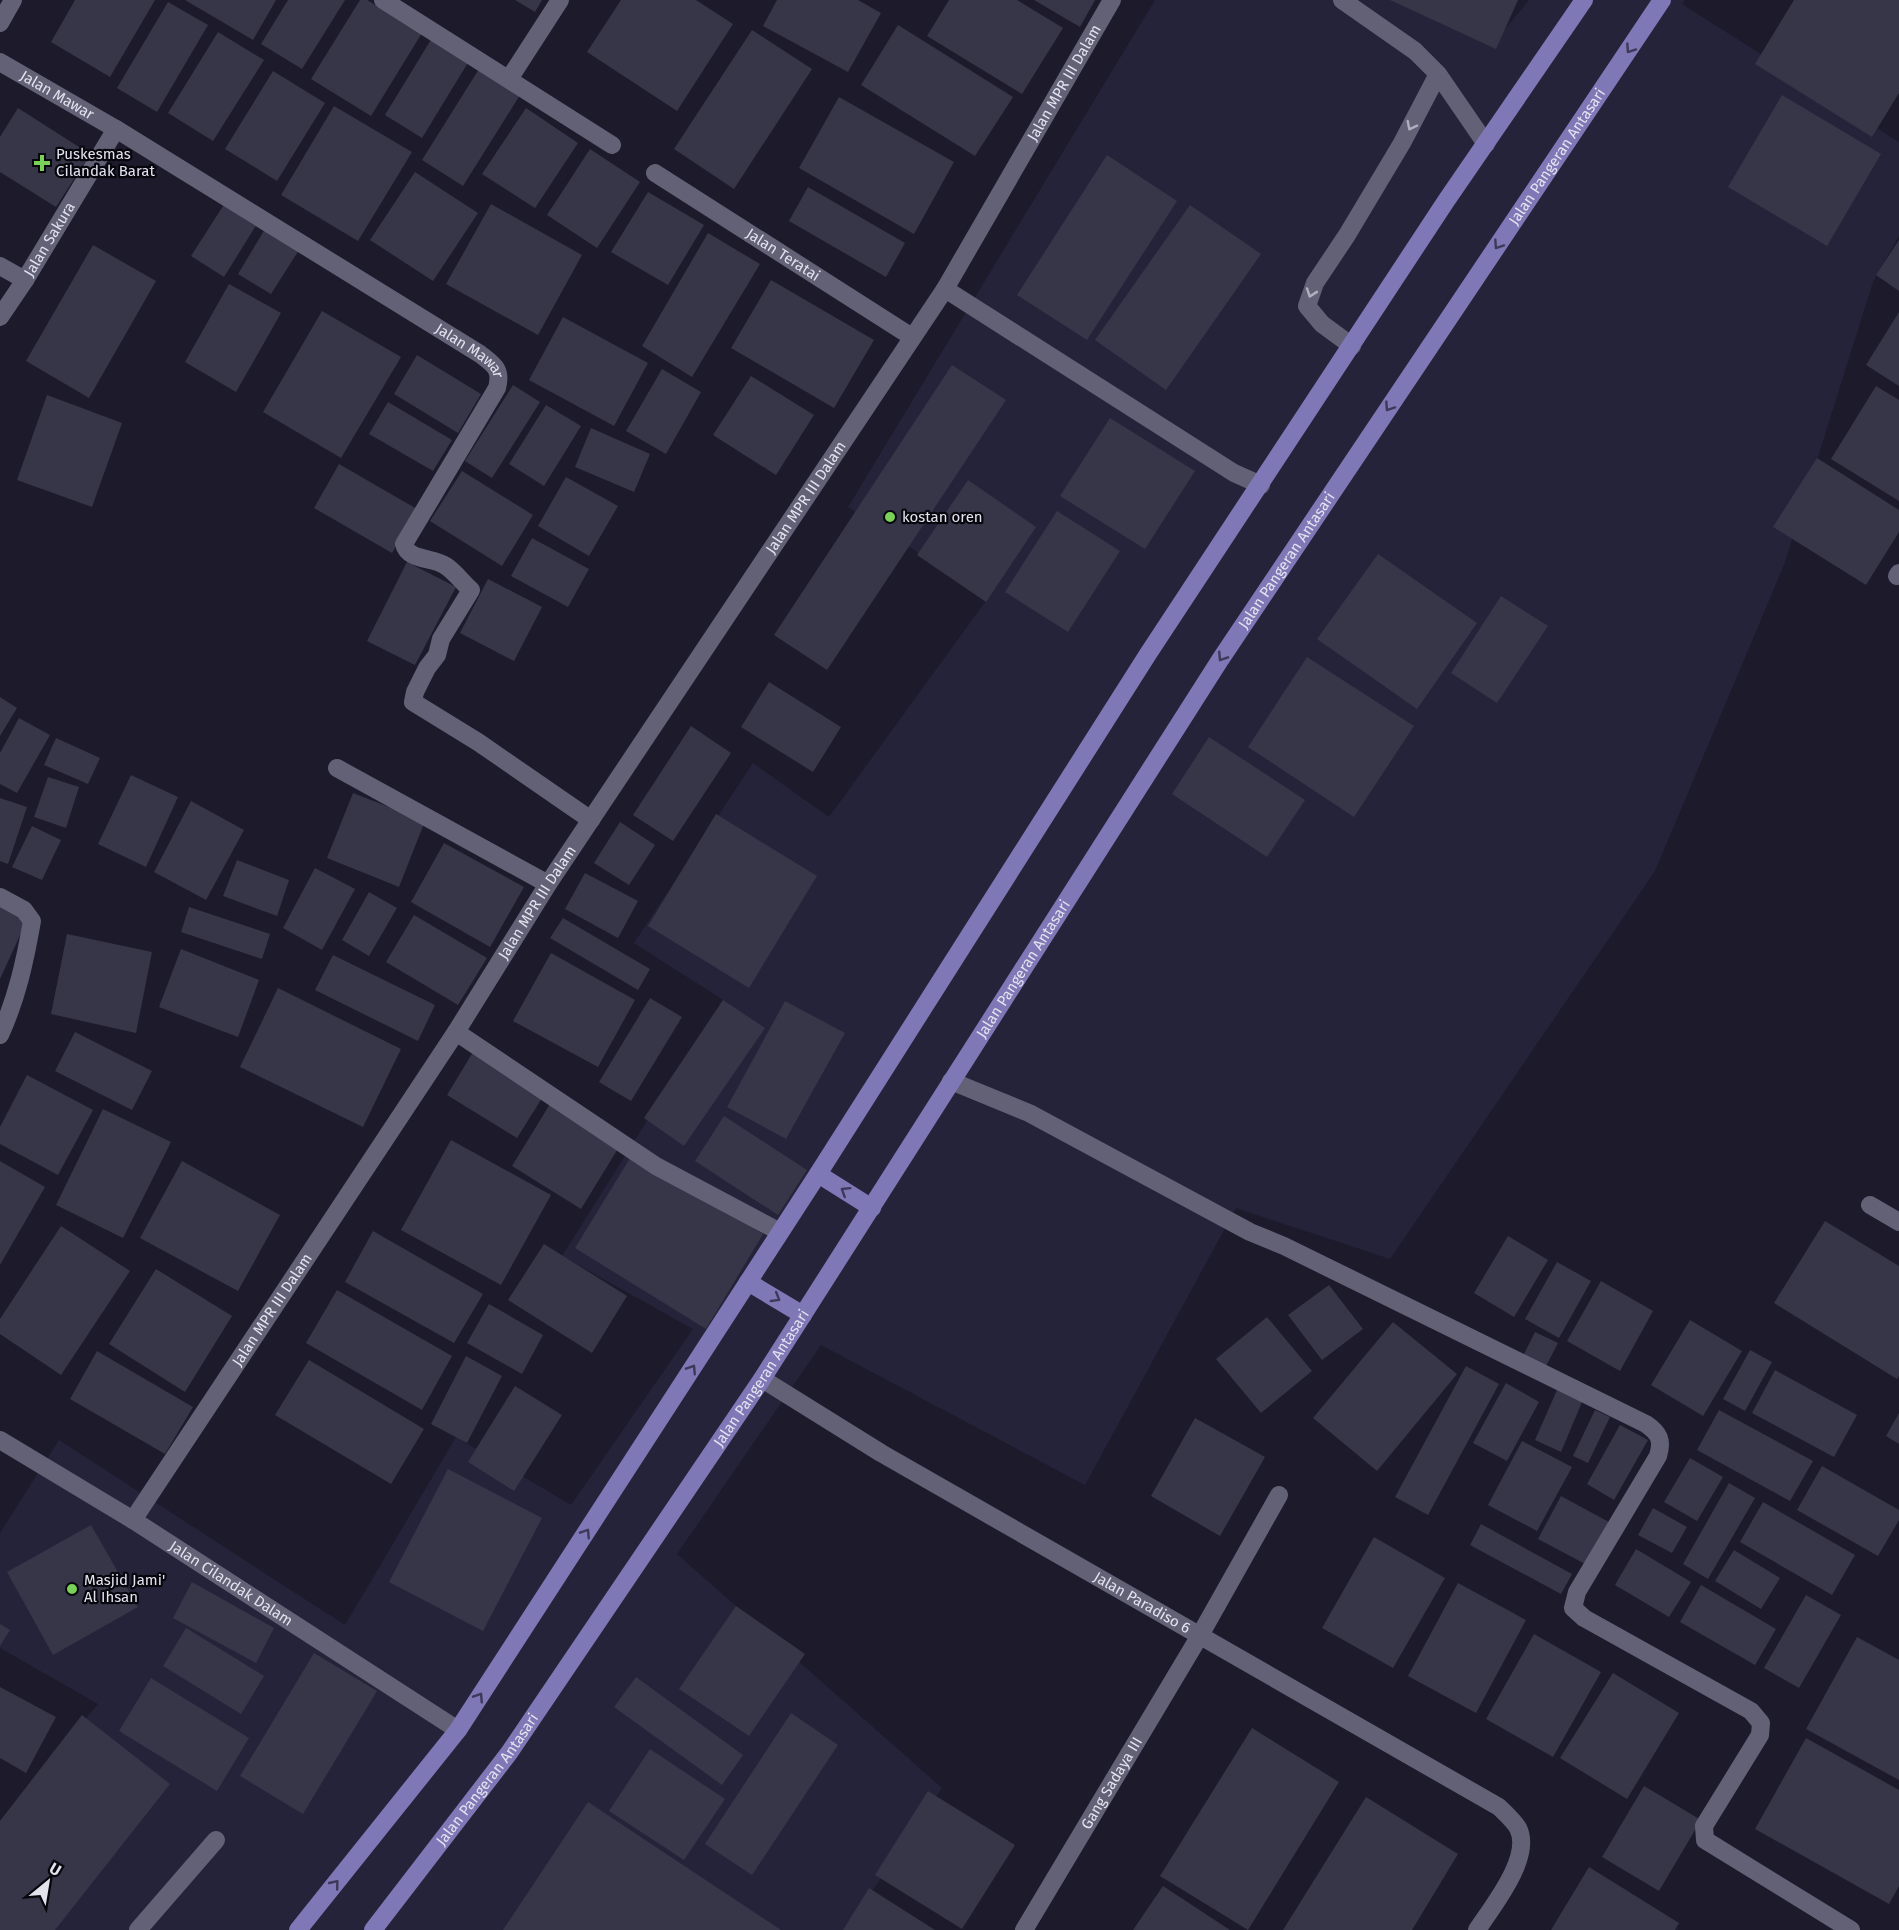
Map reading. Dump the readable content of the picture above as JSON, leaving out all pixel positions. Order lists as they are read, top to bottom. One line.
{"streets":{"main road":["Jalan Pangeran Antasari"],"street":["Jalan MPR III Dalam","Jalan Mawar","Jalan Sakura","Jalan Teratai","Jalan Cilandak Dalam","Jalan Paradiso 6","Gang Sadaya III"]},"crossings":[["Jalan MPR III Dalam","Jalan Mawar"],["Jalan MPR III Dalam","Jalan Teratai"],["Jalan MPR III Dalam","Jalan Cilandak Dalam"],["Jalan Mawar","Jalan Sakura"],["Jalan Pangeran Antasari","Jalan Paradiso 6"],["Jalan Paradiso 6","Gang Sadaya III"]],"places":{"health":["Puskesmas Cilandak Barat"],"other":["kostan oren","Masjid Jami' Al Ihsan"]},"north":"top right"}
